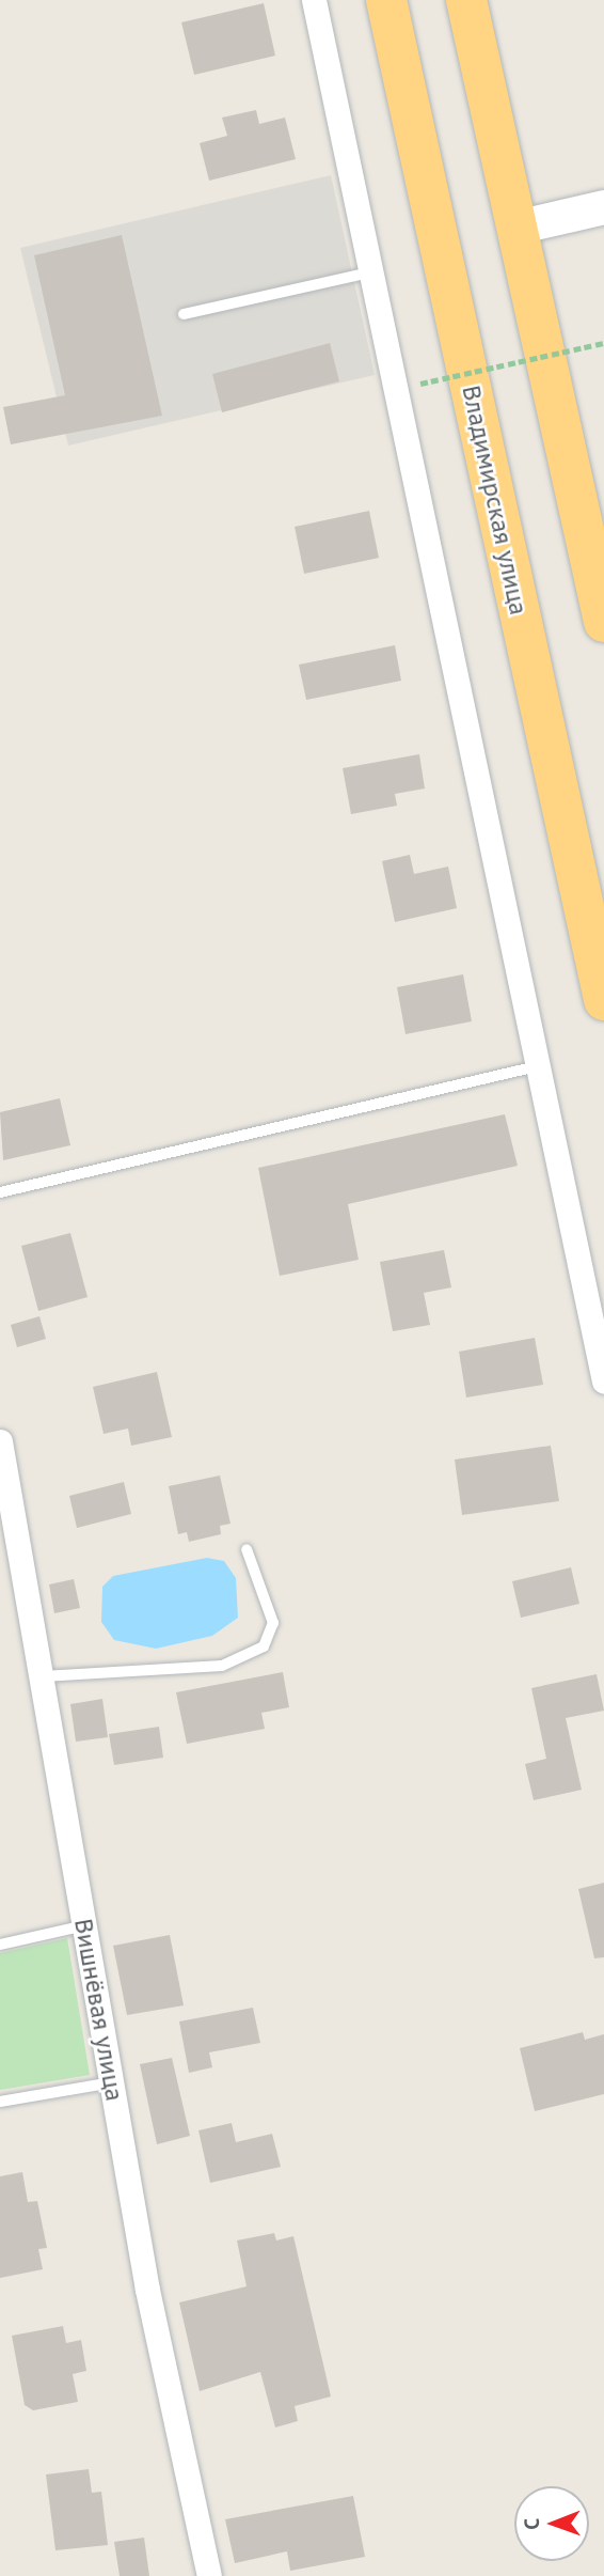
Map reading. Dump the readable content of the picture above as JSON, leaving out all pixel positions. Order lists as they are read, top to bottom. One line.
{"streets":{"highway":["Владимирская улица"],"street":["Вишнёвая улица"]},"north":"left"}
